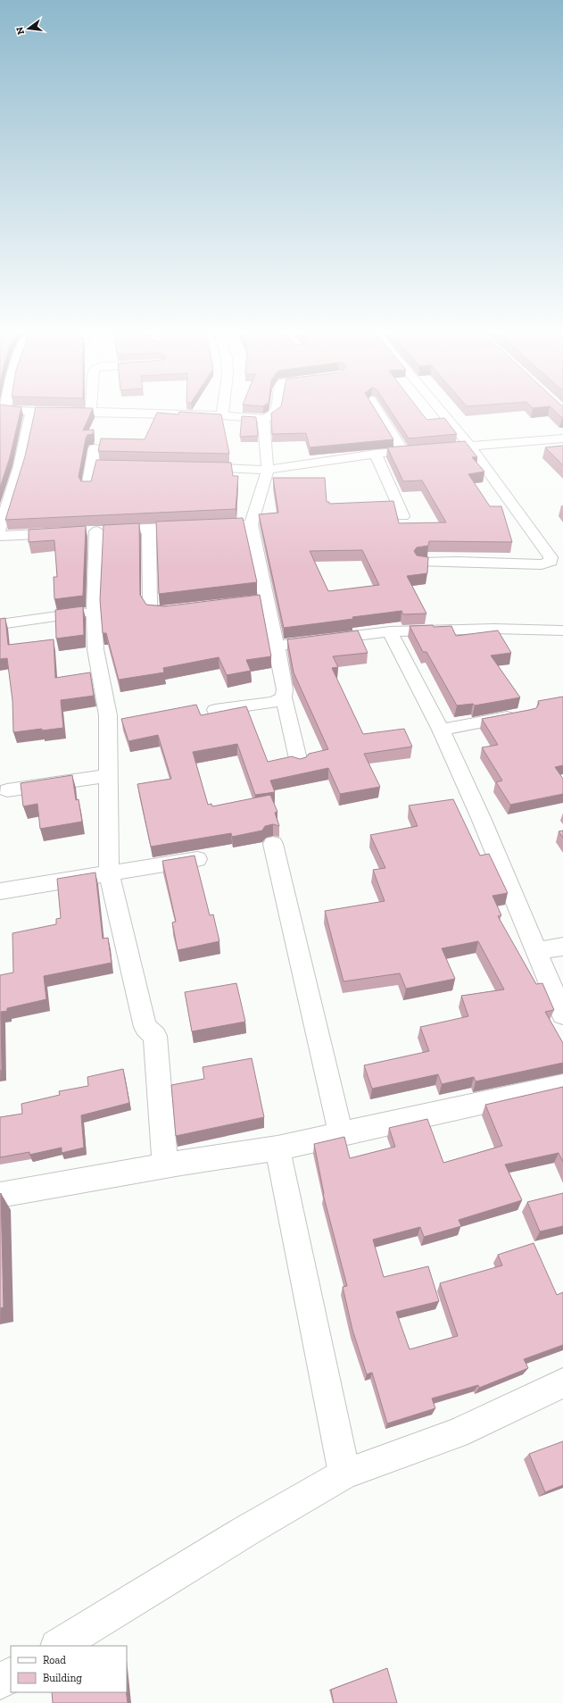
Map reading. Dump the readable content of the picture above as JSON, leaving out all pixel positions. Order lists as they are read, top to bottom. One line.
{"legend":["Road","Building"],"north":"left"}
